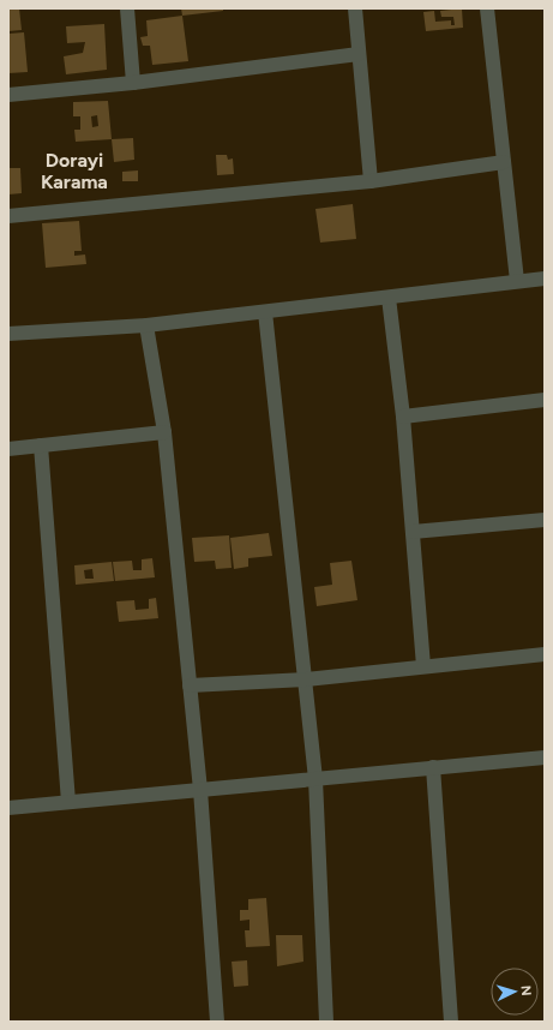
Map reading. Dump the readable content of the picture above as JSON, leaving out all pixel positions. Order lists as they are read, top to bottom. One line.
{"districts":["Dorayi Karama"],"north":"right"}
